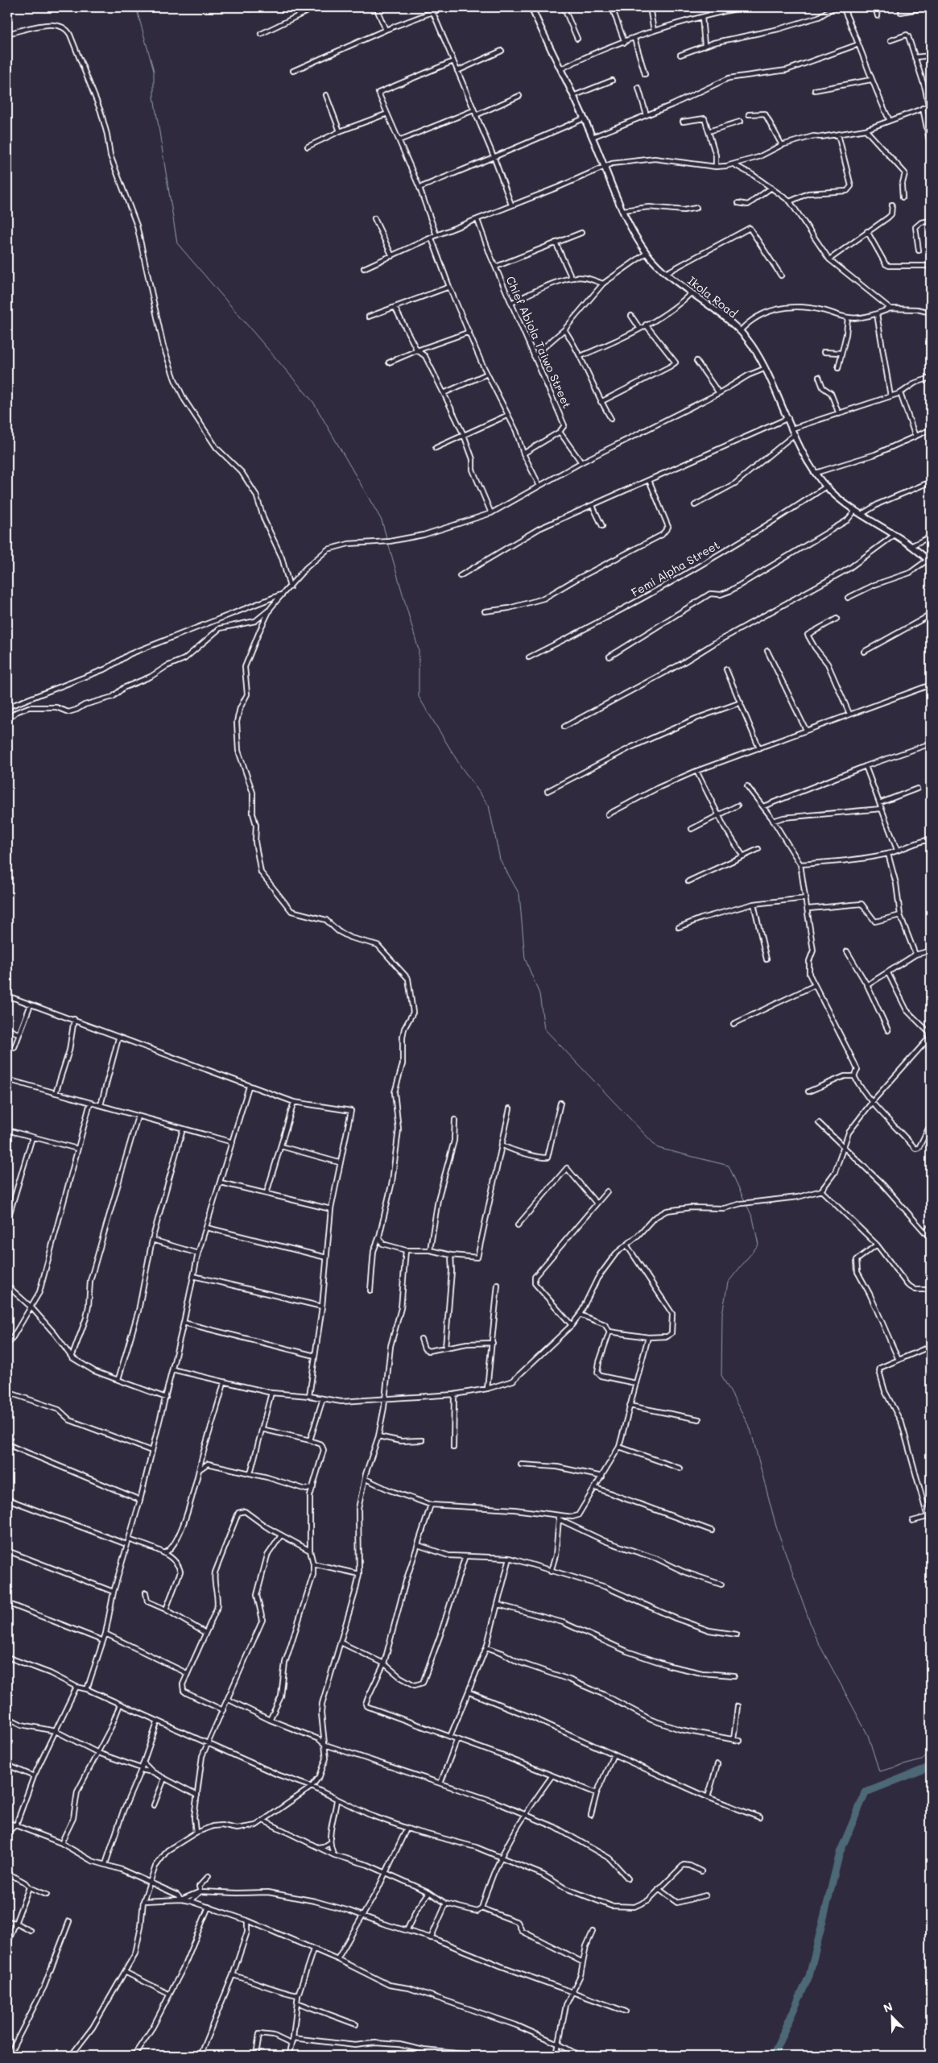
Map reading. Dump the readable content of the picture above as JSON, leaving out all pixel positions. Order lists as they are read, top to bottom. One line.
{"streets":{"street":["Ikola Road","Chief Abiola Taiwo Street","Femi Alpha Street"]},"crossings":[["Ikola Road","Femi Alpha Street"]],"north":"top left"}
